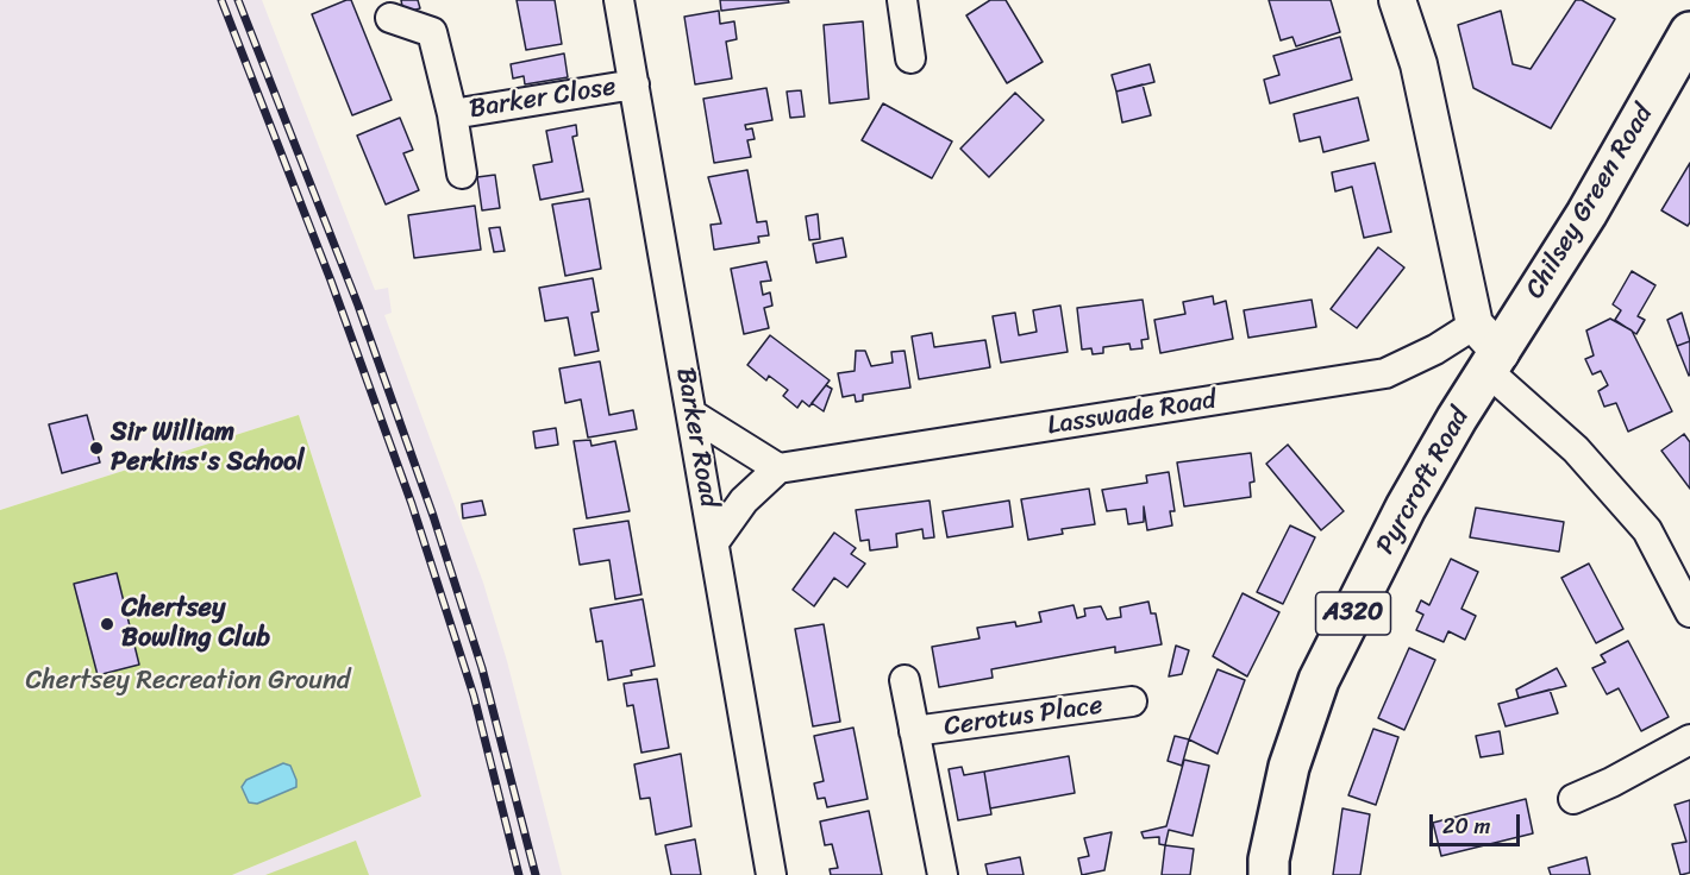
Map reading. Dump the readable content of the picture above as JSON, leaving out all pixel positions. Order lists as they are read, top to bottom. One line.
{"streets":{"main road":["Chilsey Green Road","Pyrcroft Road","A320"],"street":["Barker Close","Lasswade Road","Barker Road","Cerotus Place"]},"crossings":[["Barker Close","Barker Road"],["Chilsey Green Road","Pyrcroft Road"]],"parks":["Chertsey Recreation Ground"],"places":["Sir William Perkins's School","Chertsey Bowling Club"],"scale_bar":"20 m"}
